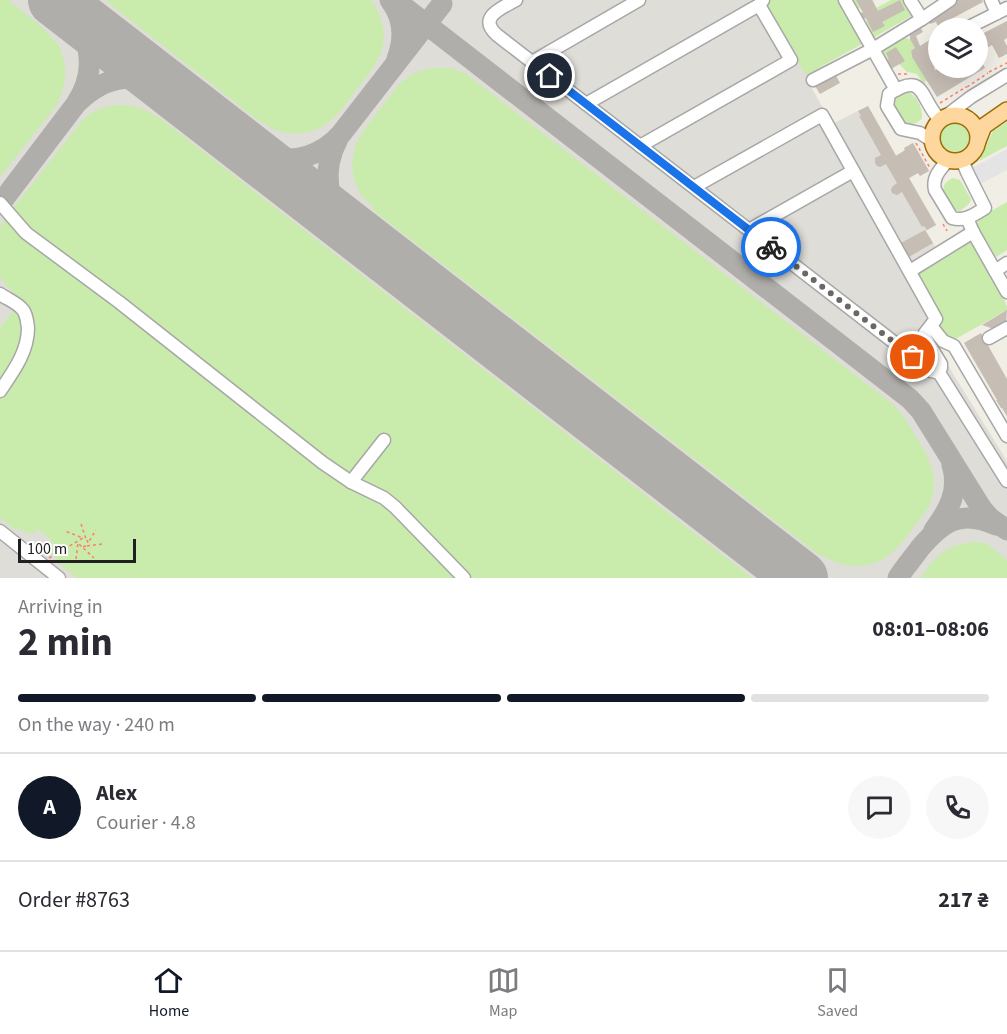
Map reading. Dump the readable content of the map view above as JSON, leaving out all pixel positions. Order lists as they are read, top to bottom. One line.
{"scale_bar":"100 m","page":{"scale":"100 m","heading":["2 min","Arriving in","08:01–08:06"],"panel":["Alex","Courier · 4.8","Order #8763","217 ₴"],"bar":"On the way · 240 m","round":"A","tabs":["Home","Map","Saved"]}}
